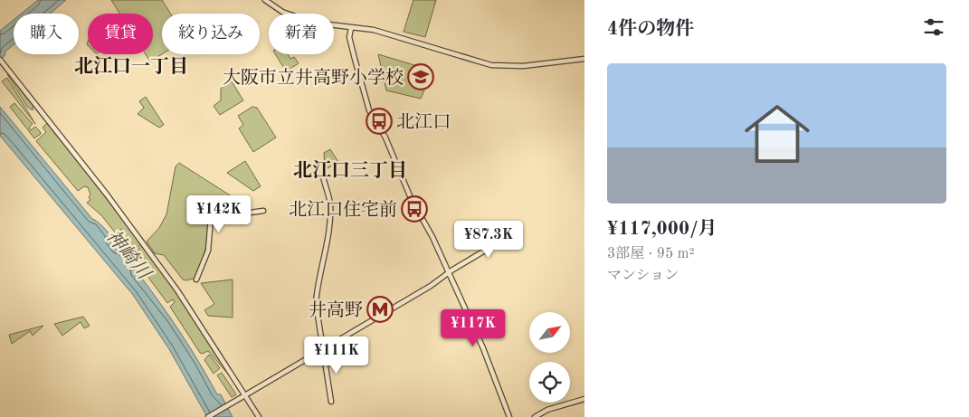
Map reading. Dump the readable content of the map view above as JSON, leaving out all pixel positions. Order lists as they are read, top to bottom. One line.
{"districts":["北江口一丁目","北江口三丁目"],"water":["神崎川"],"places":{"school or university":["大阪市立井高野小学校"],"bus stop":["北江口","北江口住宅前"],"metro station":["井高野"]},"north":"top right","page":{"heading":"4件の物件","chip":["購入","賃貸","絞り込み","新着"],"list":[{"name":"¥117,000/月","note":"3部屋 · 95 m² · マンション"}],"price":["¥142K","¥87.3K","¥117K","¥111K"]}}
